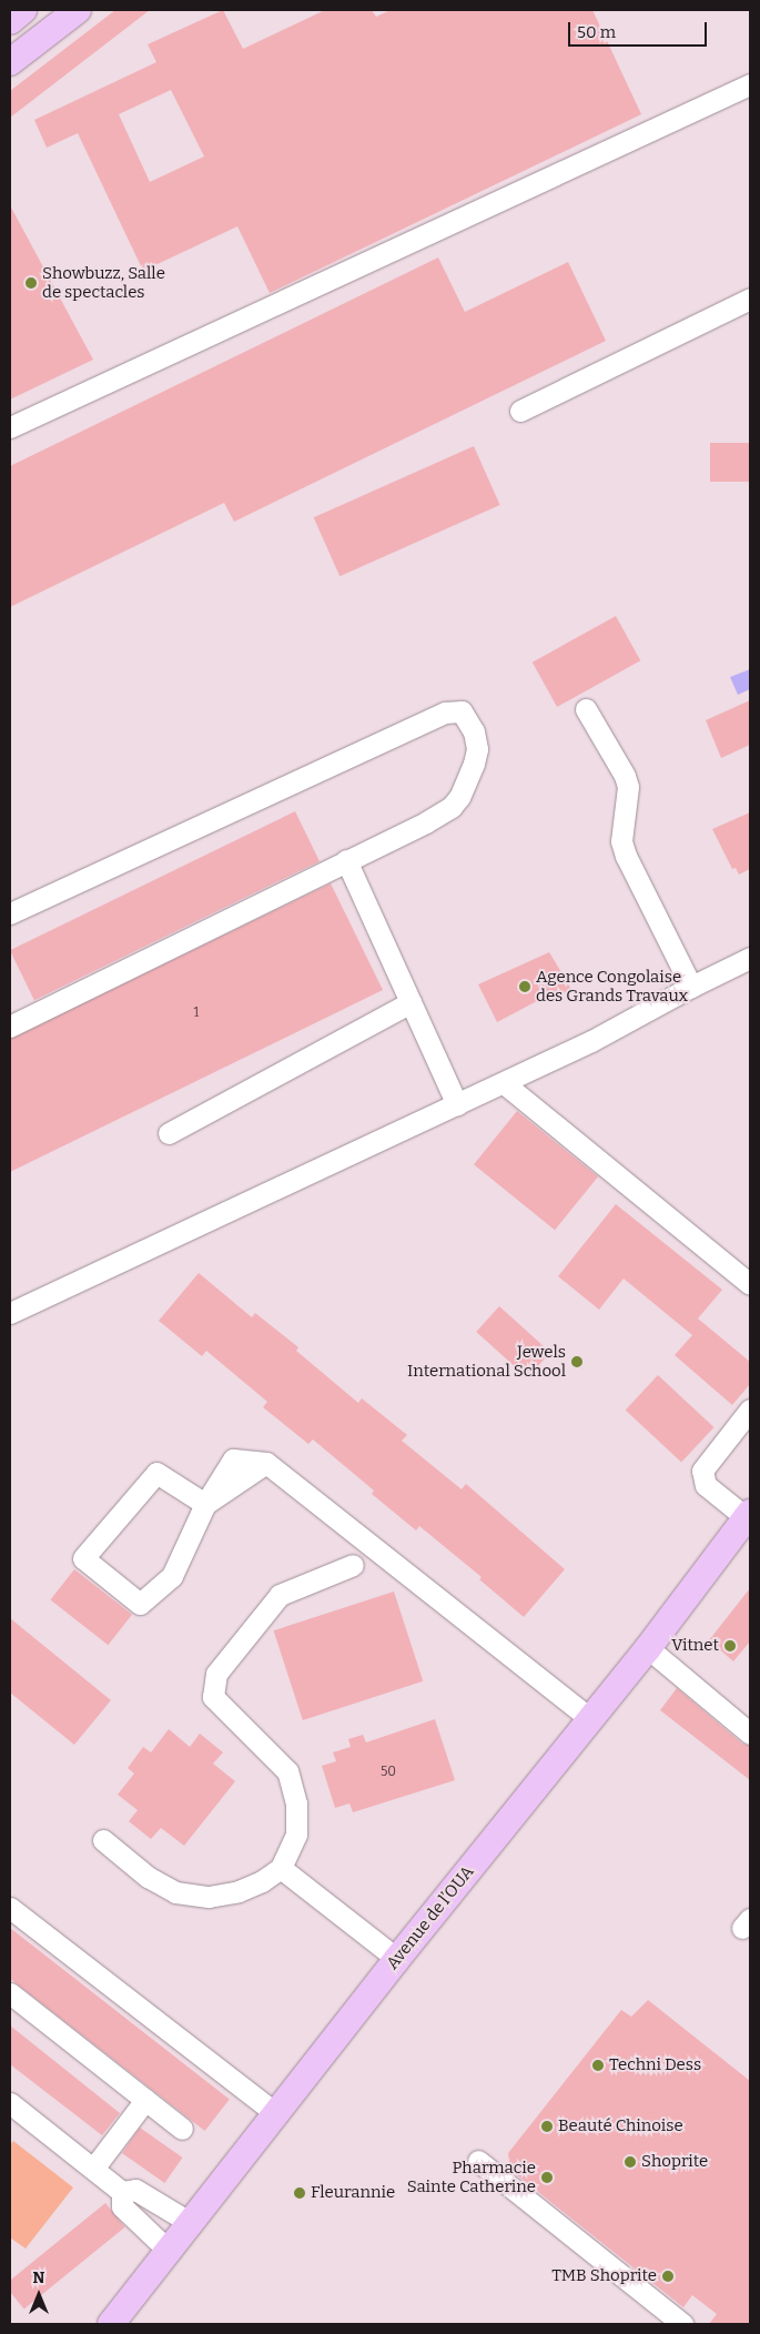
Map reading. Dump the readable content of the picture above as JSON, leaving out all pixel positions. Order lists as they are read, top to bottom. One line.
{"streets":{"main road":["Avenue de l’OUA"]},"places":["Showbuzz, Salle de spectacles","Agence Congolaise des Grands Travaux","Jewels International School","Vitnet","Techni Dess","Beauté Chinoise","Shoprite","Pharmacie Sainte Catherine","Fleurannie","TMB Shoprite"],"house_numbers":["1","50"],"scale_bar":"50 m","north":"top"}
